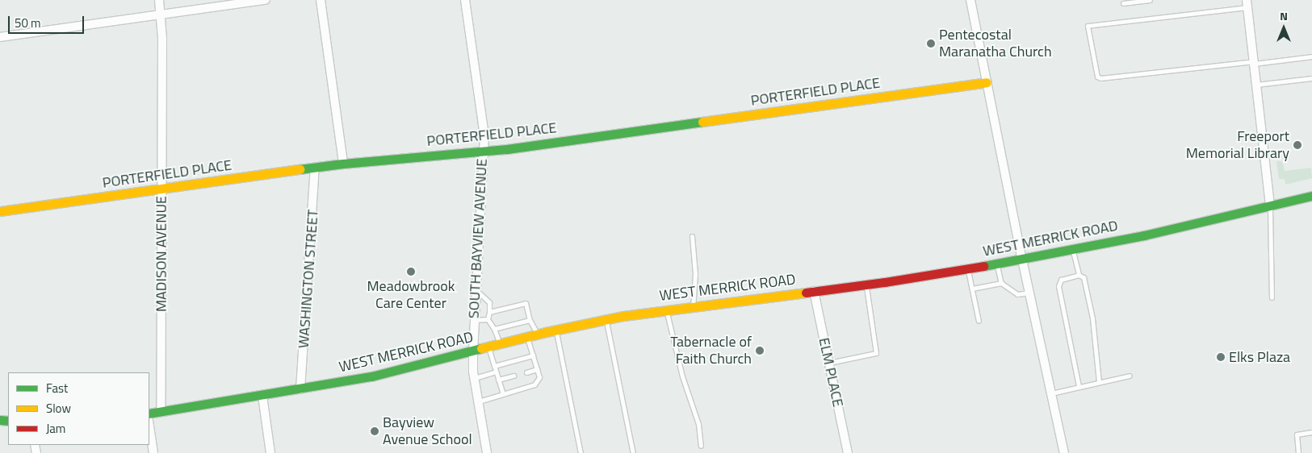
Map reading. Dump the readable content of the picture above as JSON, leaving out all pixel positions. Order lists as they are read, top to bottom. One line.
{"streets":{"main road":["PORTERFIELD PLACE","WEST MERRICK ROAD"],"street":["SOUTH BAYVIEW AVENUE","MADISON AVENUE","WASHINGTON STREET","ELM PLACE"]},"crossings":[["PORTERFIELD PLACE","SOUTH BAYVIEW AVENUE"],["PORTERFIELD PLACE","MADISON AVENUE"],["PORTERFIELD PLACE","WASHINGTON STREET"],["SOUTH BAYVIEW AVENUE","WEST MERRICK ROAD"],["WEST MERRICK ROAD","MADISON AVENUE"],["WEST MERRICK ROAD","WASHINGTON STREET"],["WEST MERRICK ROAD","ELM PLACE"]],"places":["Pentecostal Maranatha Church","Freeport Memorial Library","Meadowbrook Care Center","Tabernacle of Faith Church","Elks Plaza","Bayview Avenue School"],"legend":["Fast","Slow","Jam"],"scale_bar":"50 m","north":"top"}
